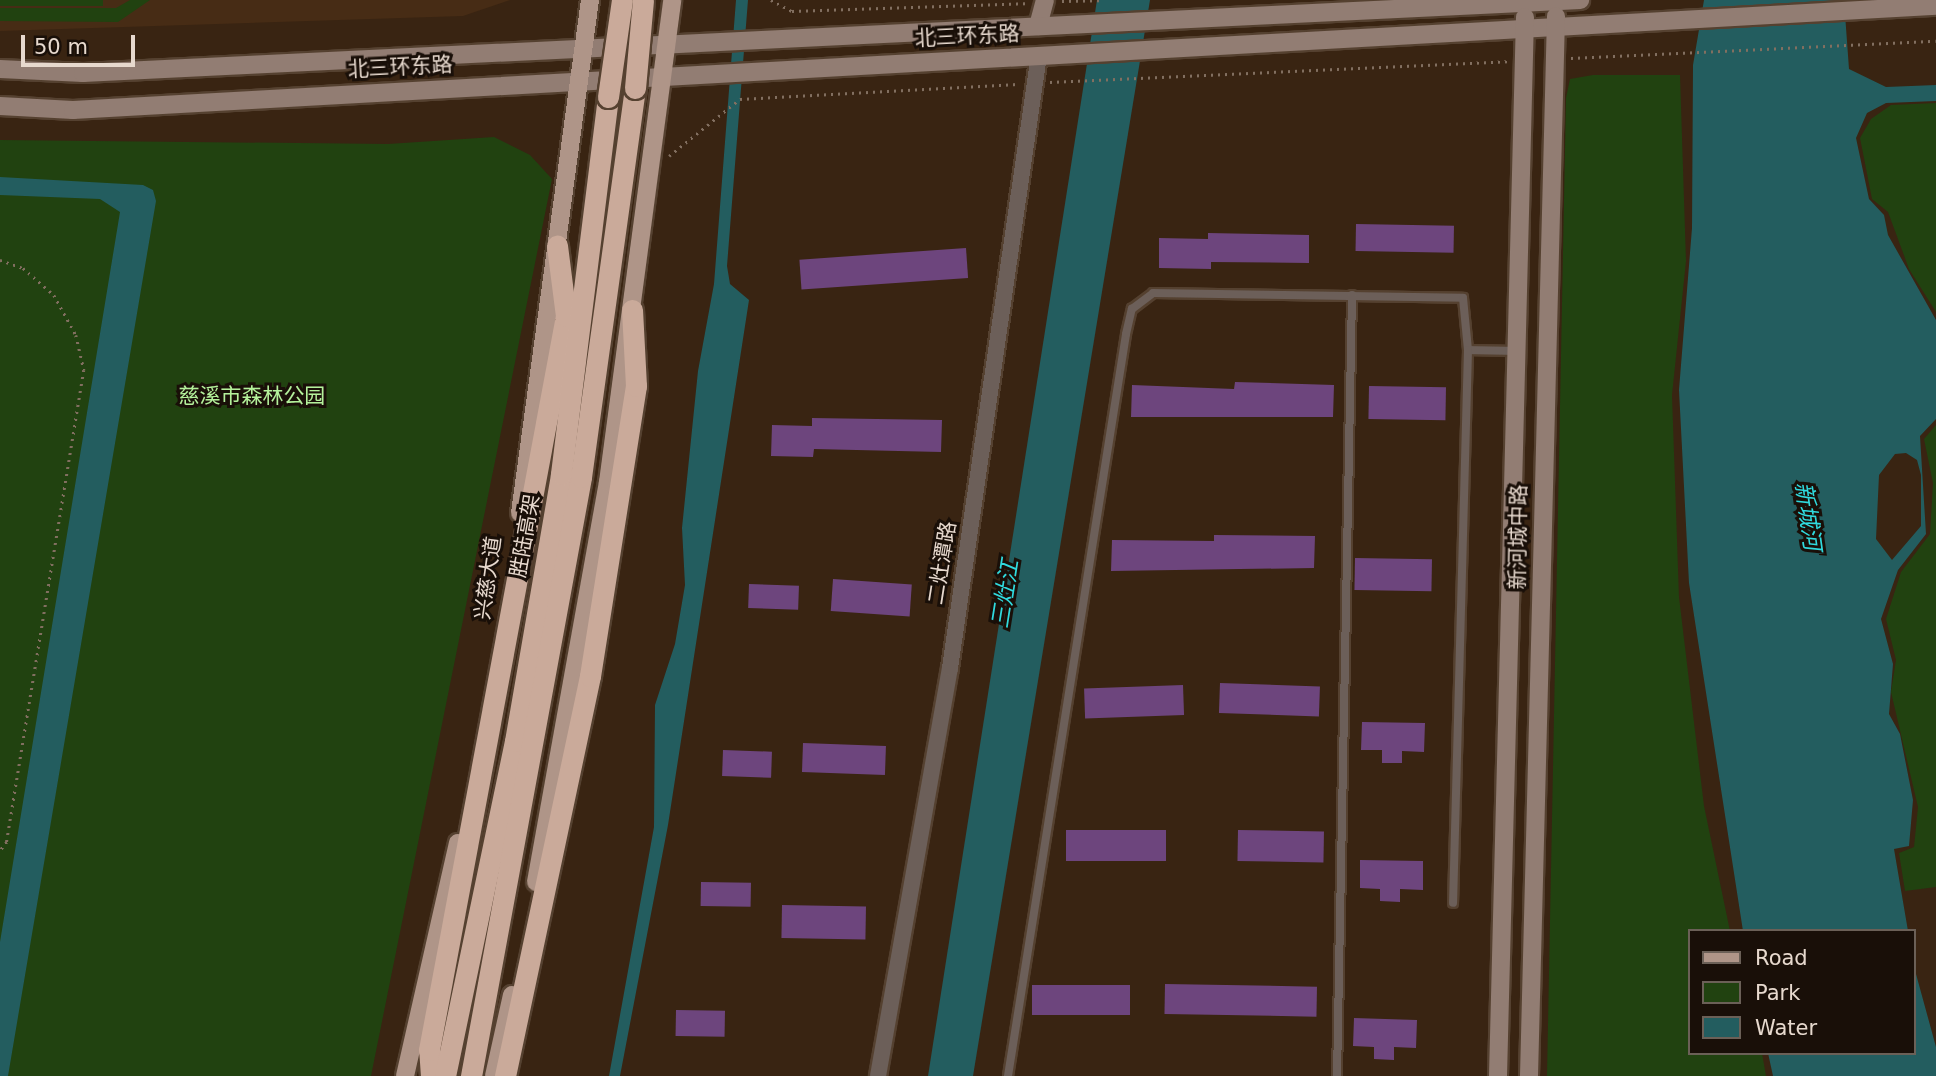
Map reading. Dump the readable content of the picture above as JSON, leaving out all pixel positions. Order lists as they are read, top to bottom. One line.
{"streets":{"highway":["胜陆高架"],"main road":["北三环东路","新河城中路","兴慈大道"],"street":["二灶潭路"]},"crossings":[["北三环东路","新河城中路"],["北三环东路","二灶潭路"],["北三环东路","兴慈大道"]],"water":["新城河","三灶江"],"parks":["慈溪市森林公园"],"legend":["Road","Park","Water"],"scale_bar":"50 m"}
